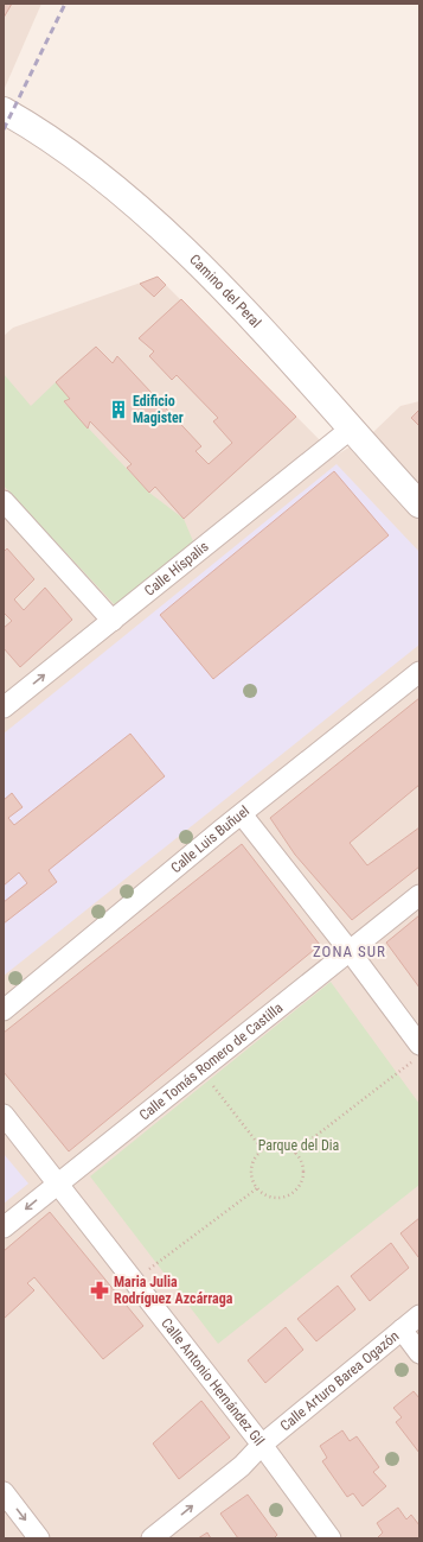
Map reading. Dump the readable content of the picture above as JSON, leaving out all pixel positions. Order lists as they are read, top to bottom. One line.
{"streets":{"street":["Camino del Peral","Calle Híspalis","Calle Luis Buñuel","Calle Tomás Romero de Castilla","Calle Arturo Barea Ogazón","Calle Antonio Hernández Gil"]},"crossings":[["Camino del Peral","Calle Híspalis"],["Calle Tomás Romero de Castilla","Calle Antonio Hernández Gil"],["Calle Arturo Barea Ogazón","Calle Antonio Hernández Gil"]],"one_way":["Calle Arturo Barea Ogazón"],"districts":["ZONA SUR"],"parks":["Parque del Dia"],"places":{"building":["Edificio Magister"],"pharmacy":["Maria Julia Rodríguez Azcárraga"]}}
